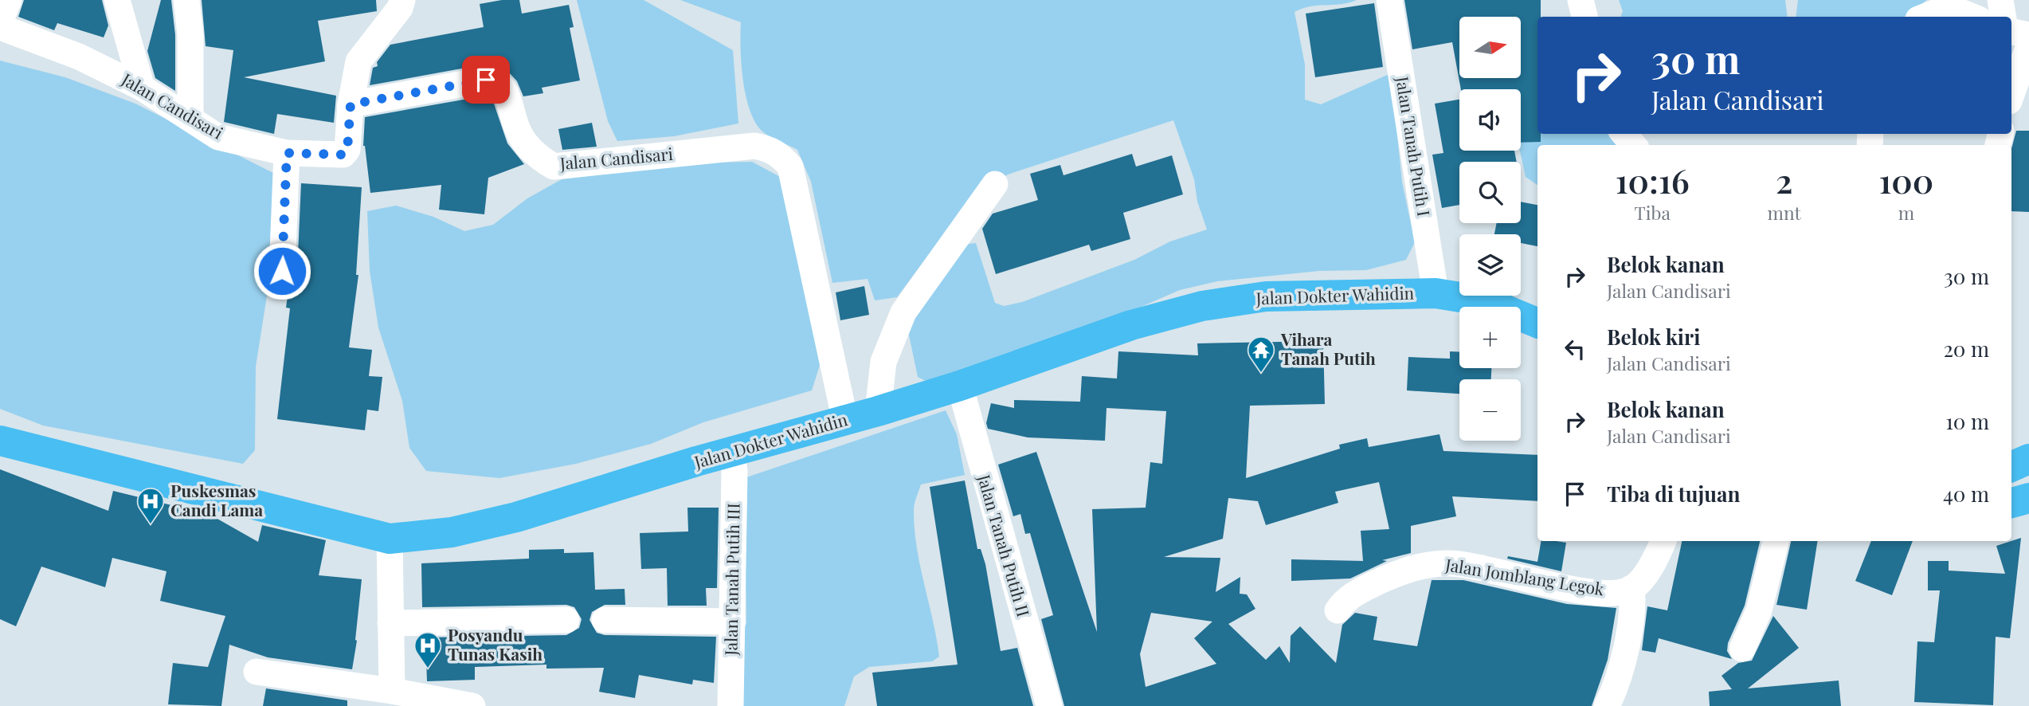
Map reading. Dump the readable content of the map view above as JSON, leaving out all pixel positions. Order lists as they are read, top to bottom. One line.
{"streets":{"highway":["Jalan Dokter Wahidin"],"street":["Jalan Candisari","Jalan Tanah Putih I","Jalan Tanah Putih II","Jalan Jomblang Legok","Jalan Tanah Putih III"]},"crossings":[["Jalan Candisari","Jalan Dokter Wahidin"],["Jalan Tanah Putih I","Jalan Dokter Wahidin"],["Jalan Dokter Wahidin","Jalan Tanah Putih II"],["Jalan Dokter Wahidin","Jalan Tanah Putih III"]],"places":{"temple":["Vihara Tanah Putih"],"hospital":["Puskesmas Candi Lama","Posyandu Tunas Kasih"]},"north":"right","page":{"map_buttons":["+","−"],"turn":["30 m","Jalan Candisari"],"eta":["10:16","Tiba","2","mnt","100","m"],"list":[{"name":"Belok kanan","note":"Jalan Candisari","value":"30 m"},{"name":"Belok kiri","note":"Jalan Candisari","value":"20 m"},{"name":"Belok kanan","note":"Jalan Candisari","value":"10 m"},{"name":"Tiba di tujuan","value":"40 m"}]}}
